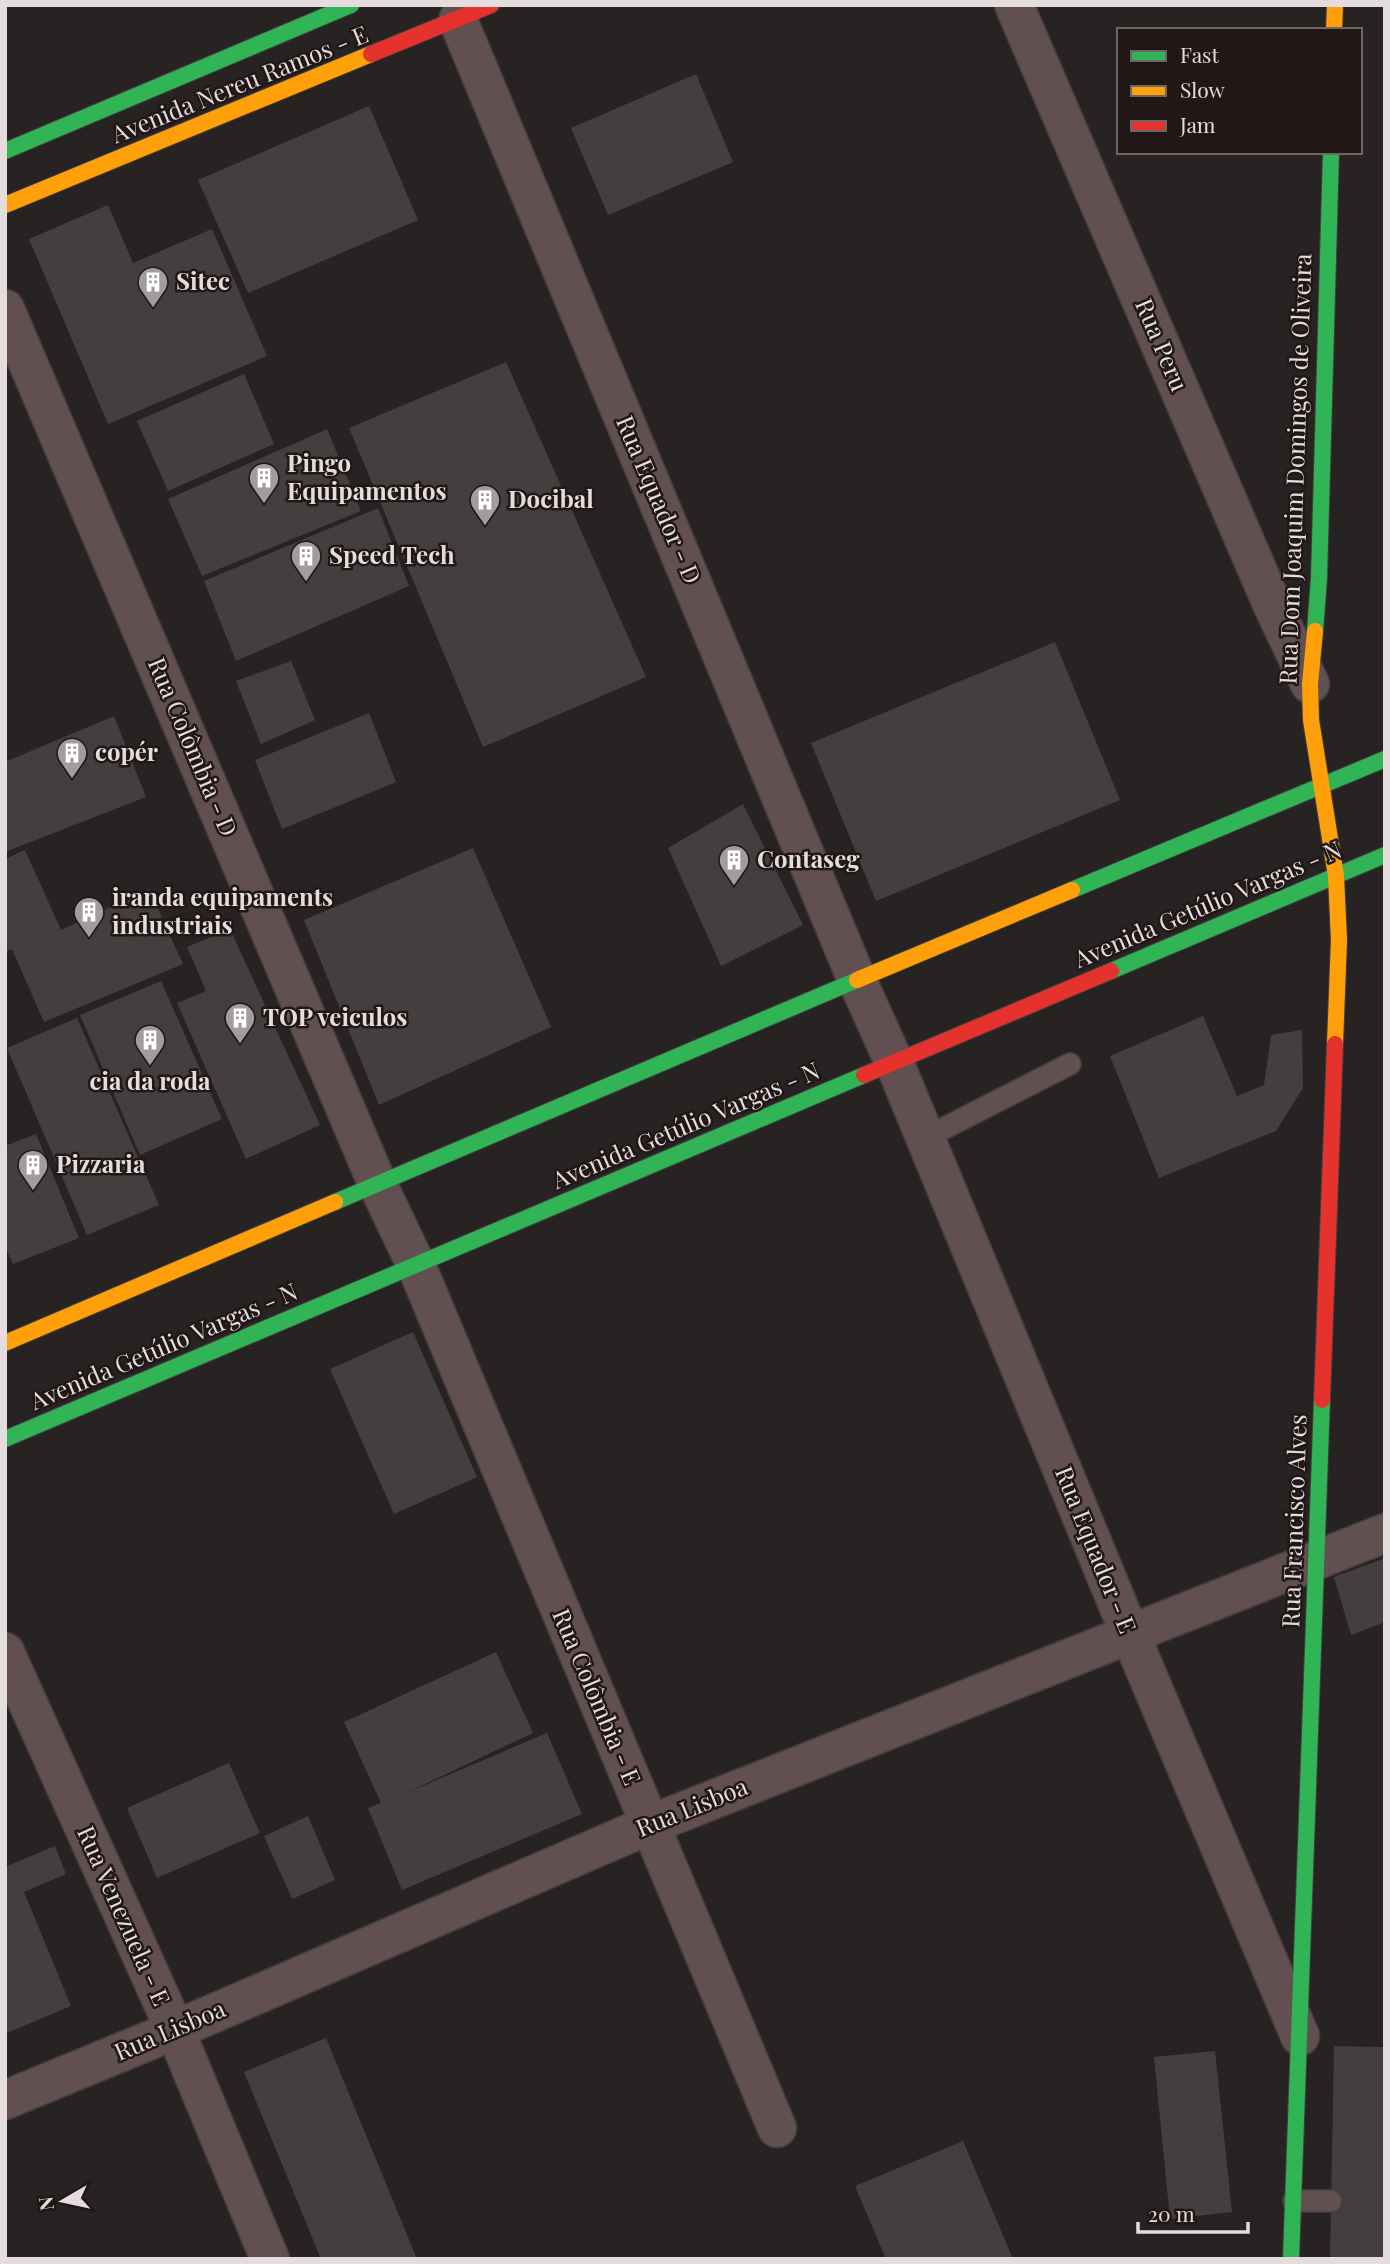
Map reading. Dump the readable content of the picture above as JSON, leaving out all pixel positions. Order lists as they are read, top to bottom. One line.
{"streets":{"street":["Avenida Nereu Ramos - E","Rua Peru","Rua Dom Joaquim Domingos de Oliveira","Rua Equador - D","Rua Colômbia - D","Avenida Getúlio Vargas - N","Rua Francisco Alves","Rua Equador - E","Rua Colômbia - E","Rua Lisboa","Rua Venezuela - E"]},"crossings":[["Avenida Nereu Ramos - E","Rua Equador - D"],["Rua Peru","Rua Dom Joaquim Domingos de Oliveira"],["Rua Dom Joaquim Domingos de Oliveira","Rua Francisco Alves"],["Rua Equador - D","Avenida Getúlio Vargas - N"],["Rua Equador - D","Rua Equador - E"],["Rua Colômbia - D","Avenida Getúlio Vargas - N"],["Rua Colômbia - D","Rua Colômbia - E"],["Avenida Getúlio Vargas - N","Rua Francisco Alves"],["Avenida Getúlio Vargas - N","Rua Equador - E"],["Avenida Getúlio Vargas - N","Rua Colômbia - E"],["Rua Francisco Alves","Rua Equador - E"],["Rua Francisco Alves","Rua Lisboa"],["Rua Equador - E","Rua Lisboa"],["Rua Colômbia - E","Rua Lisboa"],["Rua Lisboa","Rua Venezuela - E"]],"places":{"building":["Sitec","Pingo Equipamentos","Docibal","Speed Tech","copér","Contaseg","iranda equipaments industriais","TOP veiculos","cia da roda","Pizzaria"]},"legend":["Fast","Slow","Jam"],"scale_bar":"20 m","north":"left"}
